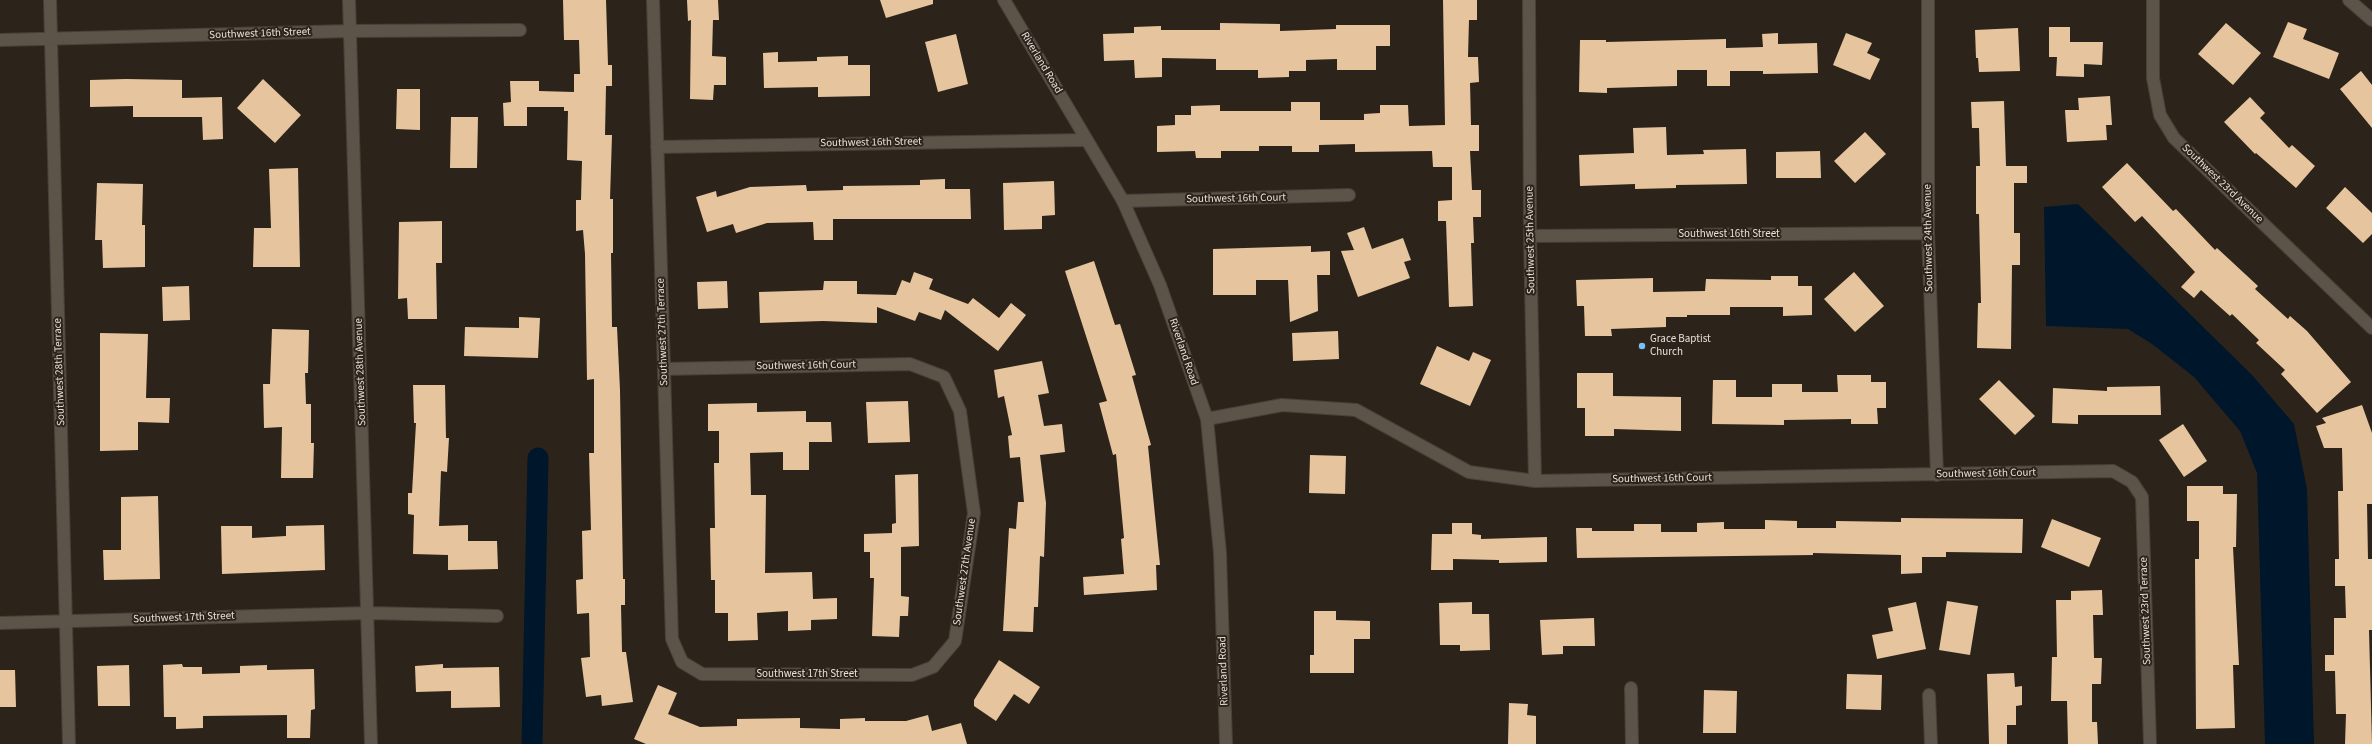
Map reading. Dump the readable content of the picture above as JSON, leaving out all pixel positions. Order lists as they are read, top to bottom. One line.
{"streets":{"street":["Southwest 16th Street","Riverland Road","Southwest 23rd Avenue","Southwest 16th Court","Southwest 24th Avenue","Southwest 25th Avenue","Southwest 27th Terrace","Southwest 28th Terrace","Southwest 28th Avenue","Southwest 27th Avenue","Southwest 23rd Terrace","Southwest 17th Street"]},"crossings":[["Southwest 16th Street","Riverland Road"],["Southwest 16th Street","Southwest 24th Avenue"],["Southwest 16th Street","Southwest 25th Avenue"],["Southwest 16th Street","Southwest 27th Terrace"],["Southwest 16th Street","Southwest 28th Terrace"],["Southwest 16th Street","Southwest 28th Avenue"],["Riverland Road","Southwest 16th Court"],["Southwest 16th Court","Southwest 24th Avenue"],["Southwest 16th Court","Southwest 25th Avenue"],["Southwest 16th Court","Southwest 27th Terrace"],["Southwest 16th Court","Southwest 27th Avenue"],["Southwest 16th Court","Southwest 23rd Terrace"],["Southwest 27th Terrace","Southwest 17th Street"],["Southwest 28th Terrace","Southwest 17th Street"],["Southwest 28th Avenue","Southwest 17th Street"],["Southwest 27th Avenue","Southwest 17th Street"]],"places":["Grace Baptist Church"]}
